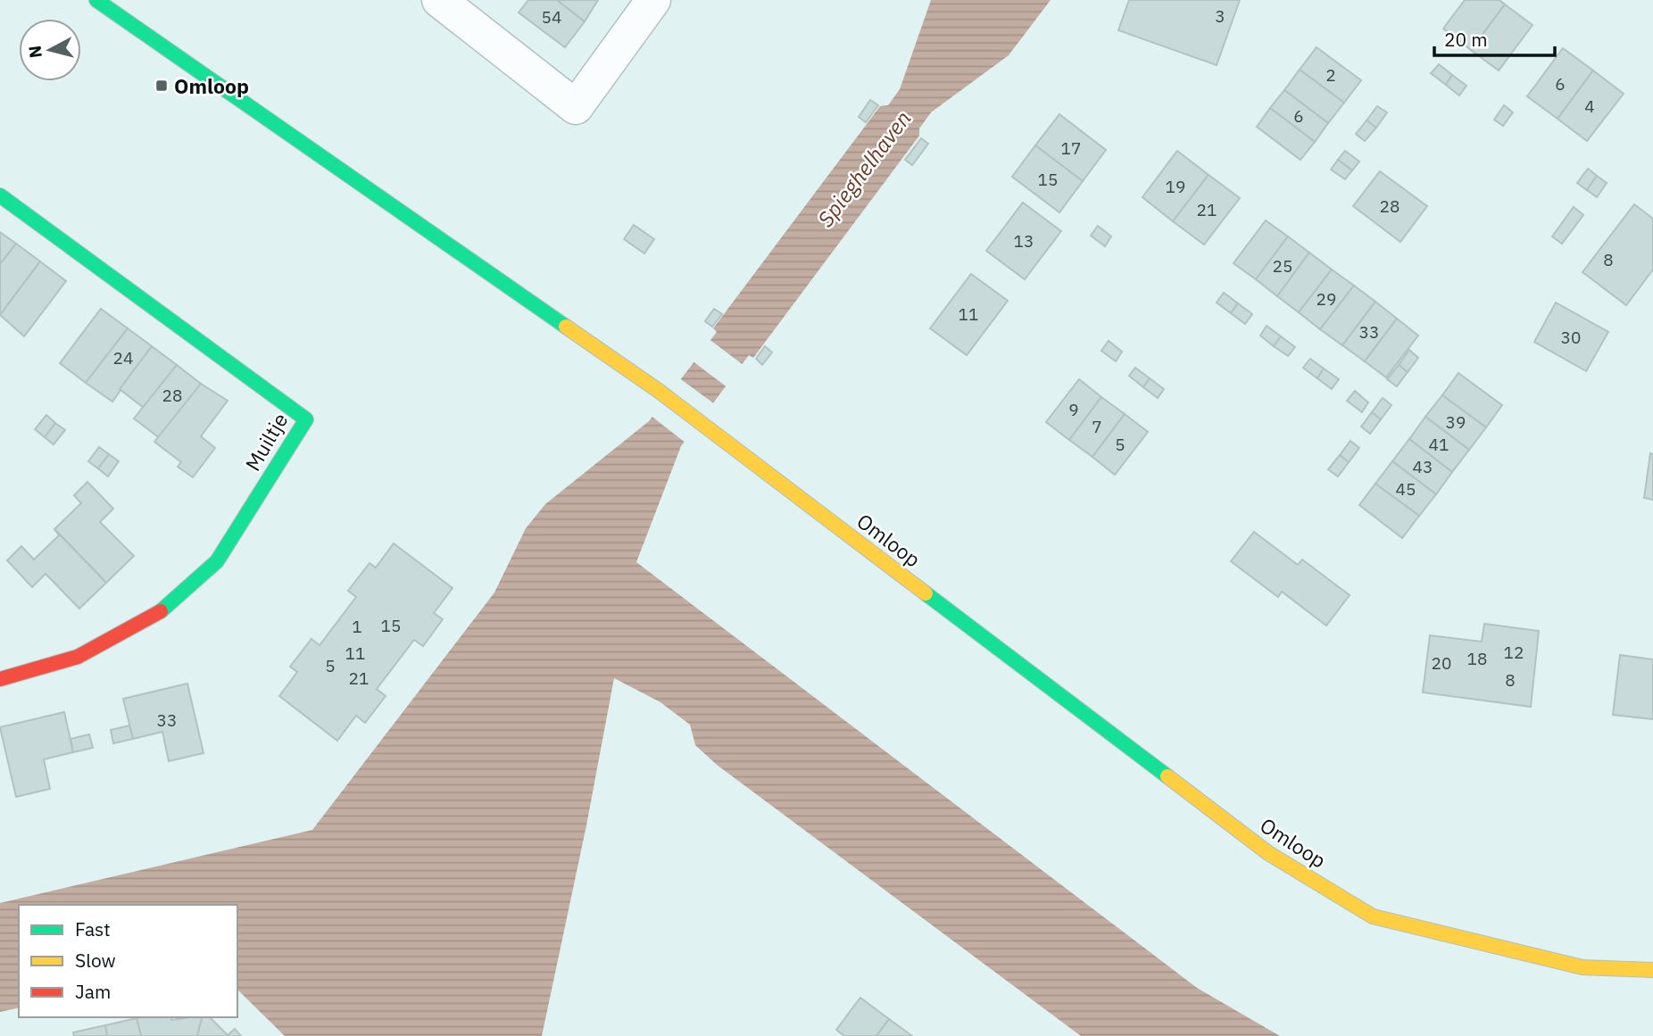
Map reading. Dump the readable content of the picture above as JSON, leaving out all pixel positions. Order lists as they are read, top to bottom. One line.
{"streets":{"main road":["Muiltje","Omloop"]},"water":["Spieghelhaven"],"places":{"transit":["Omloop"]},"house_numbers":["3","54","2","6","4","6","17","15","19","28","21","13","8","25","29","11","33","30","24","28","9","39","7","5","41","43","45","15","1","12","11","18","20","5","21","8","33"],"legend":["Fast","Slow","Jam"],"scale_bar":"20 m","north":"left"}
